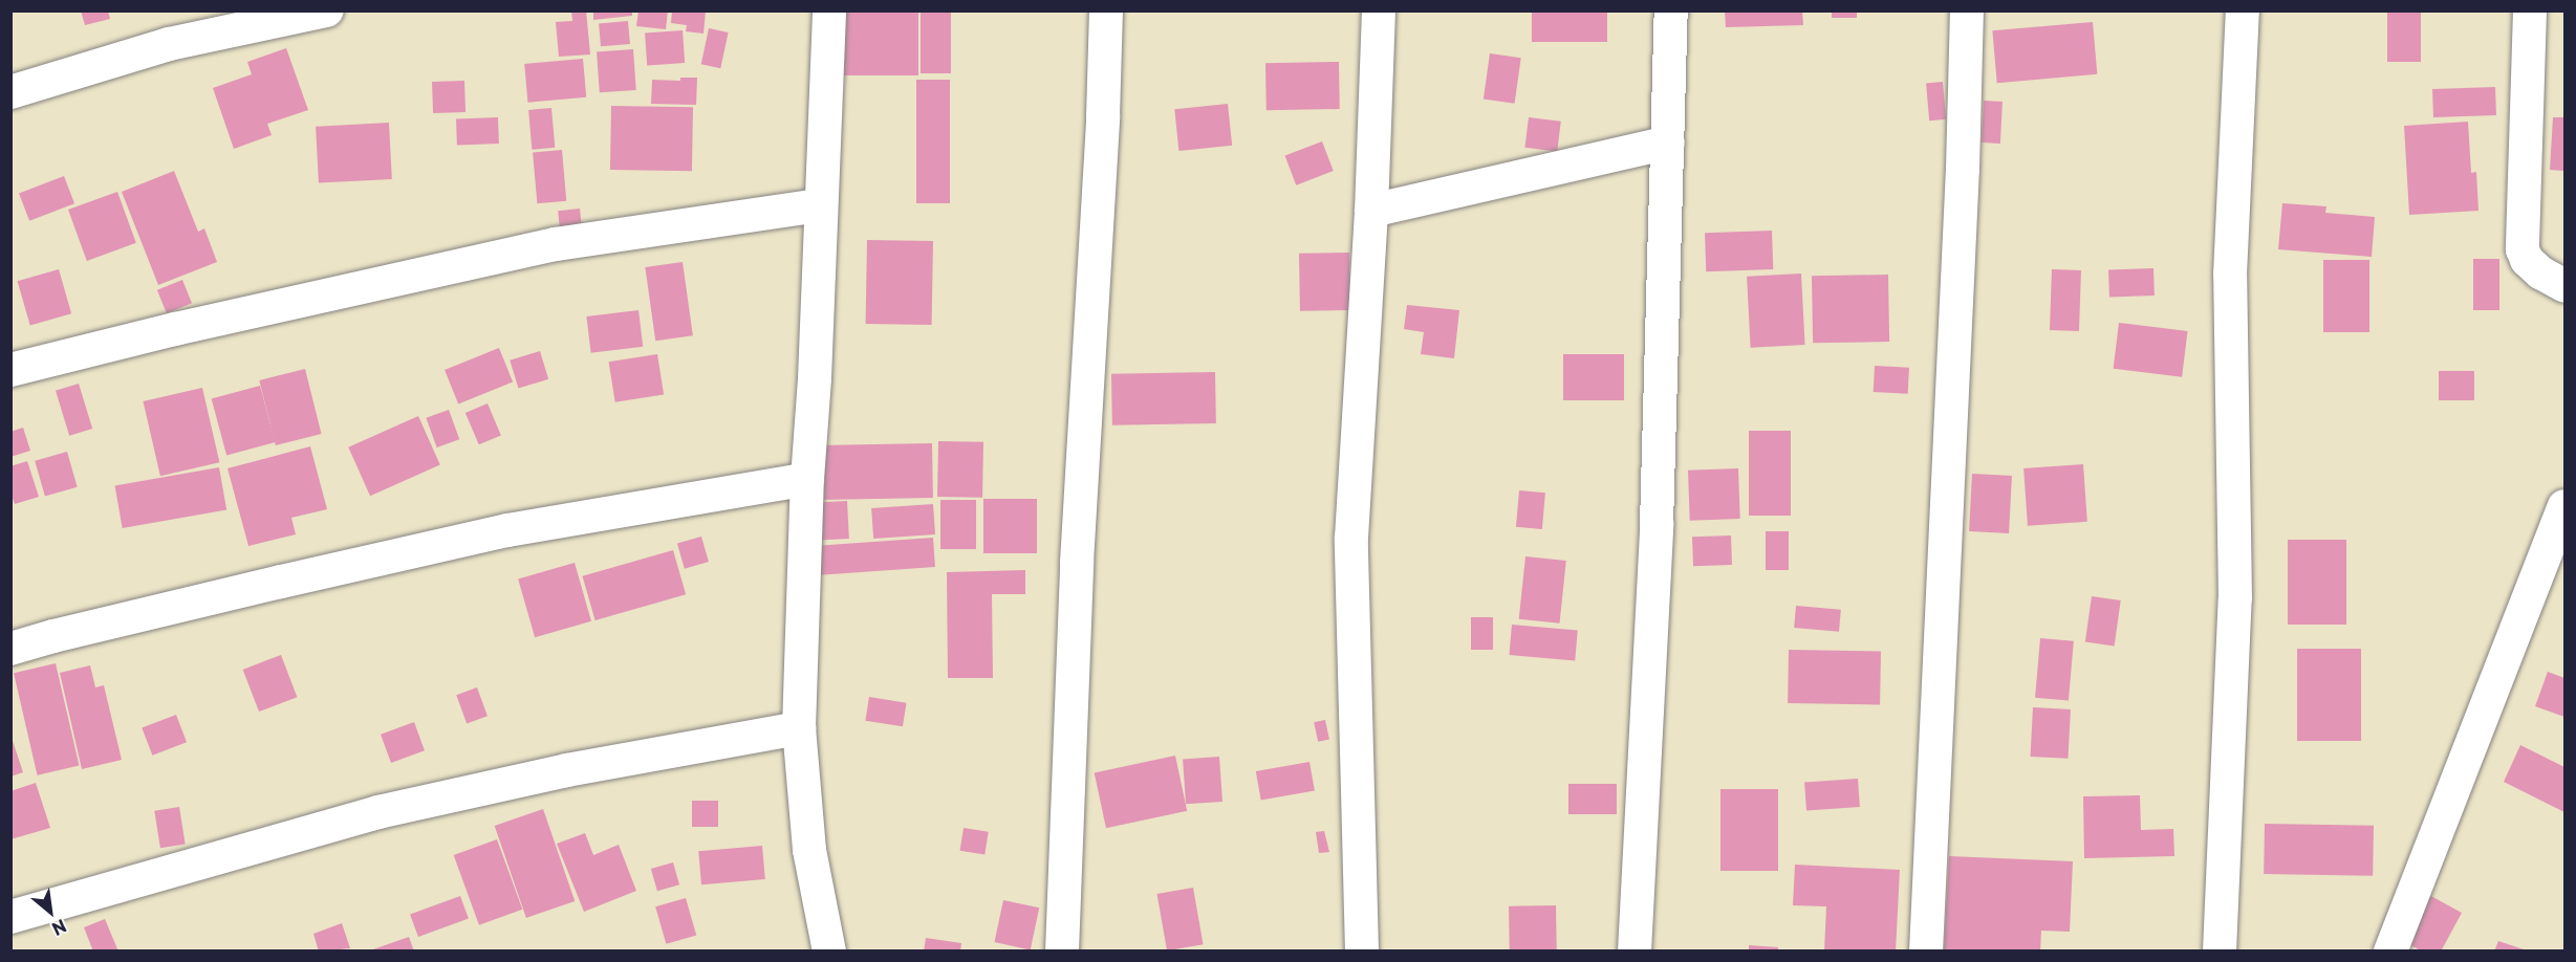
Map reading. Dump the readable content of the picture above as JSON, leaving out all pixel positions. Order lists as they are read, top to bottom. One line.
{"north":"bottom right"}
